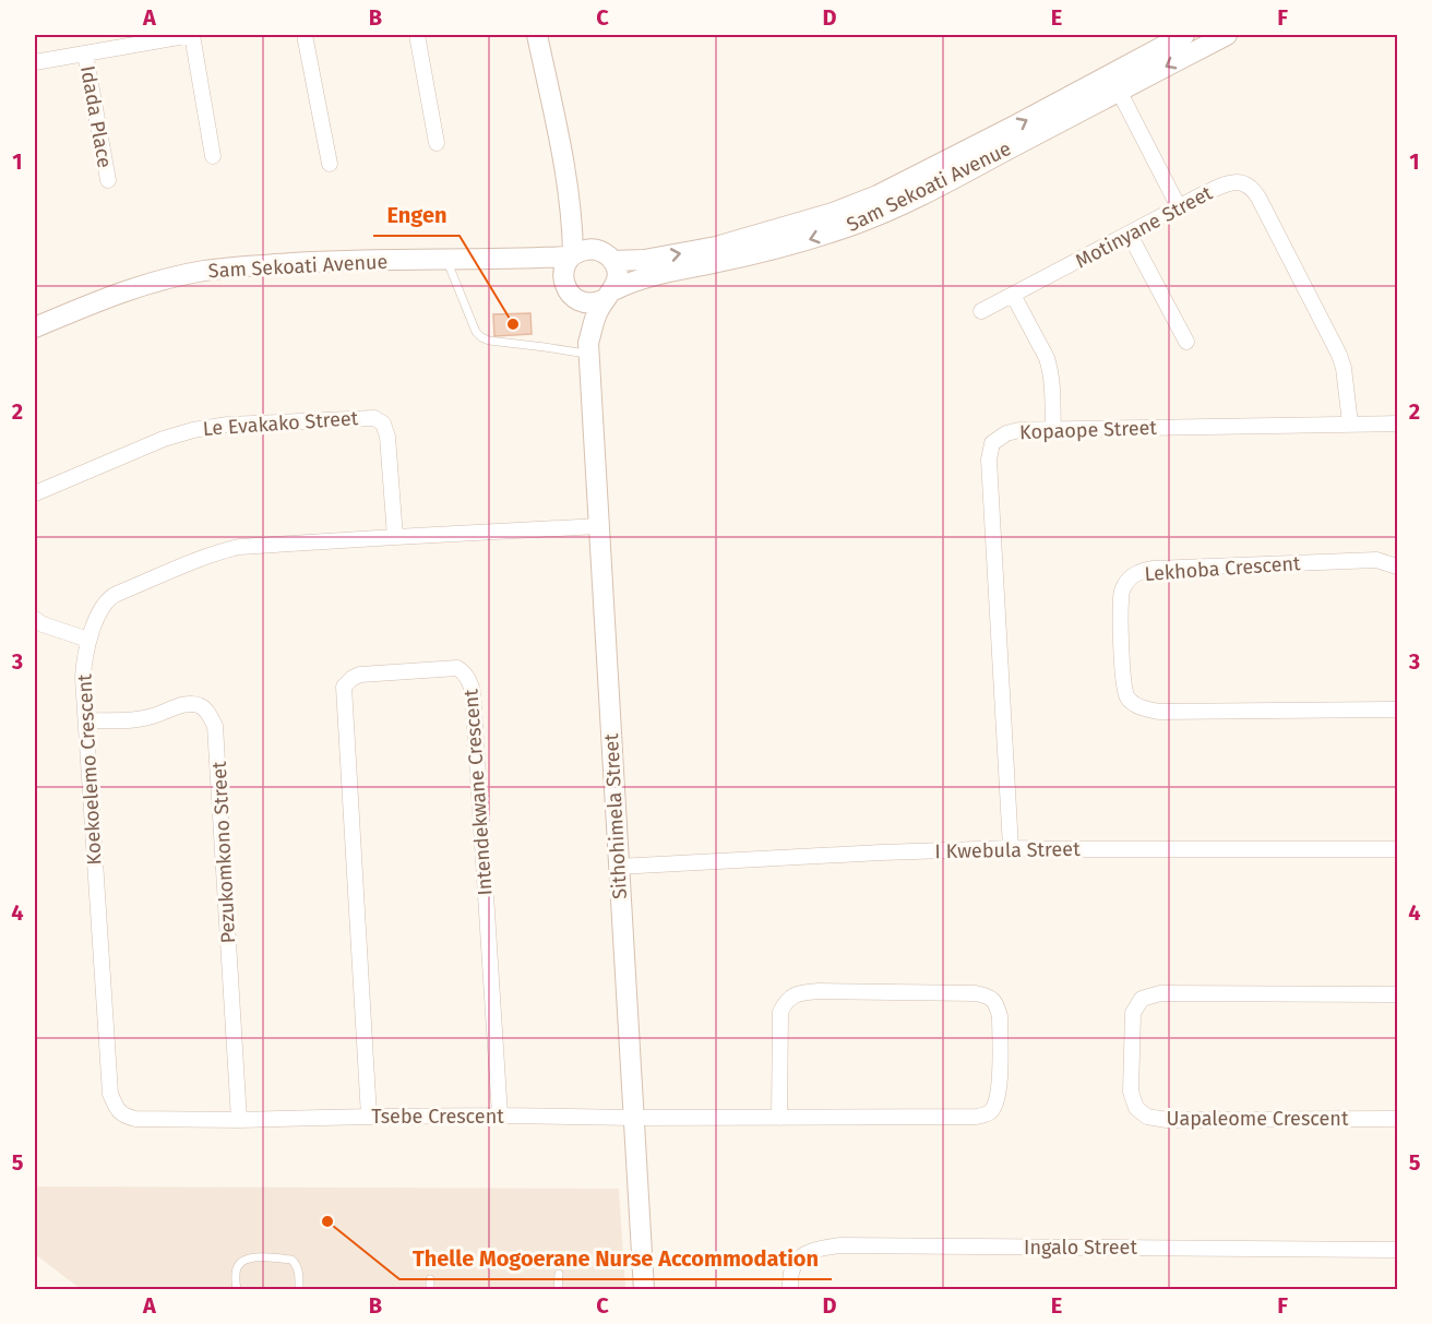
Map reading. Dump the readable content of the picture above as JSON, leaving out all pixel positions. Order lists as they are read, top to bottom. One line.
{"streets":{"street":["Idada Place","Sam Sekoati Avenue","Motinyane Street","Le Evakako Street","Kopaope Street","Lekhoba Crescent","Koekoelemo Crescent","Intendekwane Crescent","Sithohimela Street","I Kwebula Street","Pezukomkono Street","Tsebe Crescent","Uapaleome Crescent","Ingalo Street"]},"crossings":[["Sam Sekoati Avenue","Sithohimela Street"],["Motinyane Street","Kopaope Street"],["Le Evakako Street","Koekoelemo Crescent"],["Kopaope Street","I Kwebula Street"],["Koekoelemo Crescent","Sithohimela Street"],["Koekoelemo Crescent","Pezukomkono Street"],["Koekoelemo Crescent","Tsebe Crescent"],["Intendekwane Crescent","Tsebe Crescent"],["Sithohimela Street","I Kwebula Street"],["Sithohimela Street","Tsebe Crescent"],["Pezukomkono Street","Tsebe Crescent"]],"places":["Engen","Thelle Mogoerane Nurse Accommodation"],"grid":{"columns":["A","B","C","D","E","F"],"rows":["1","2","3","4","5"]}}
